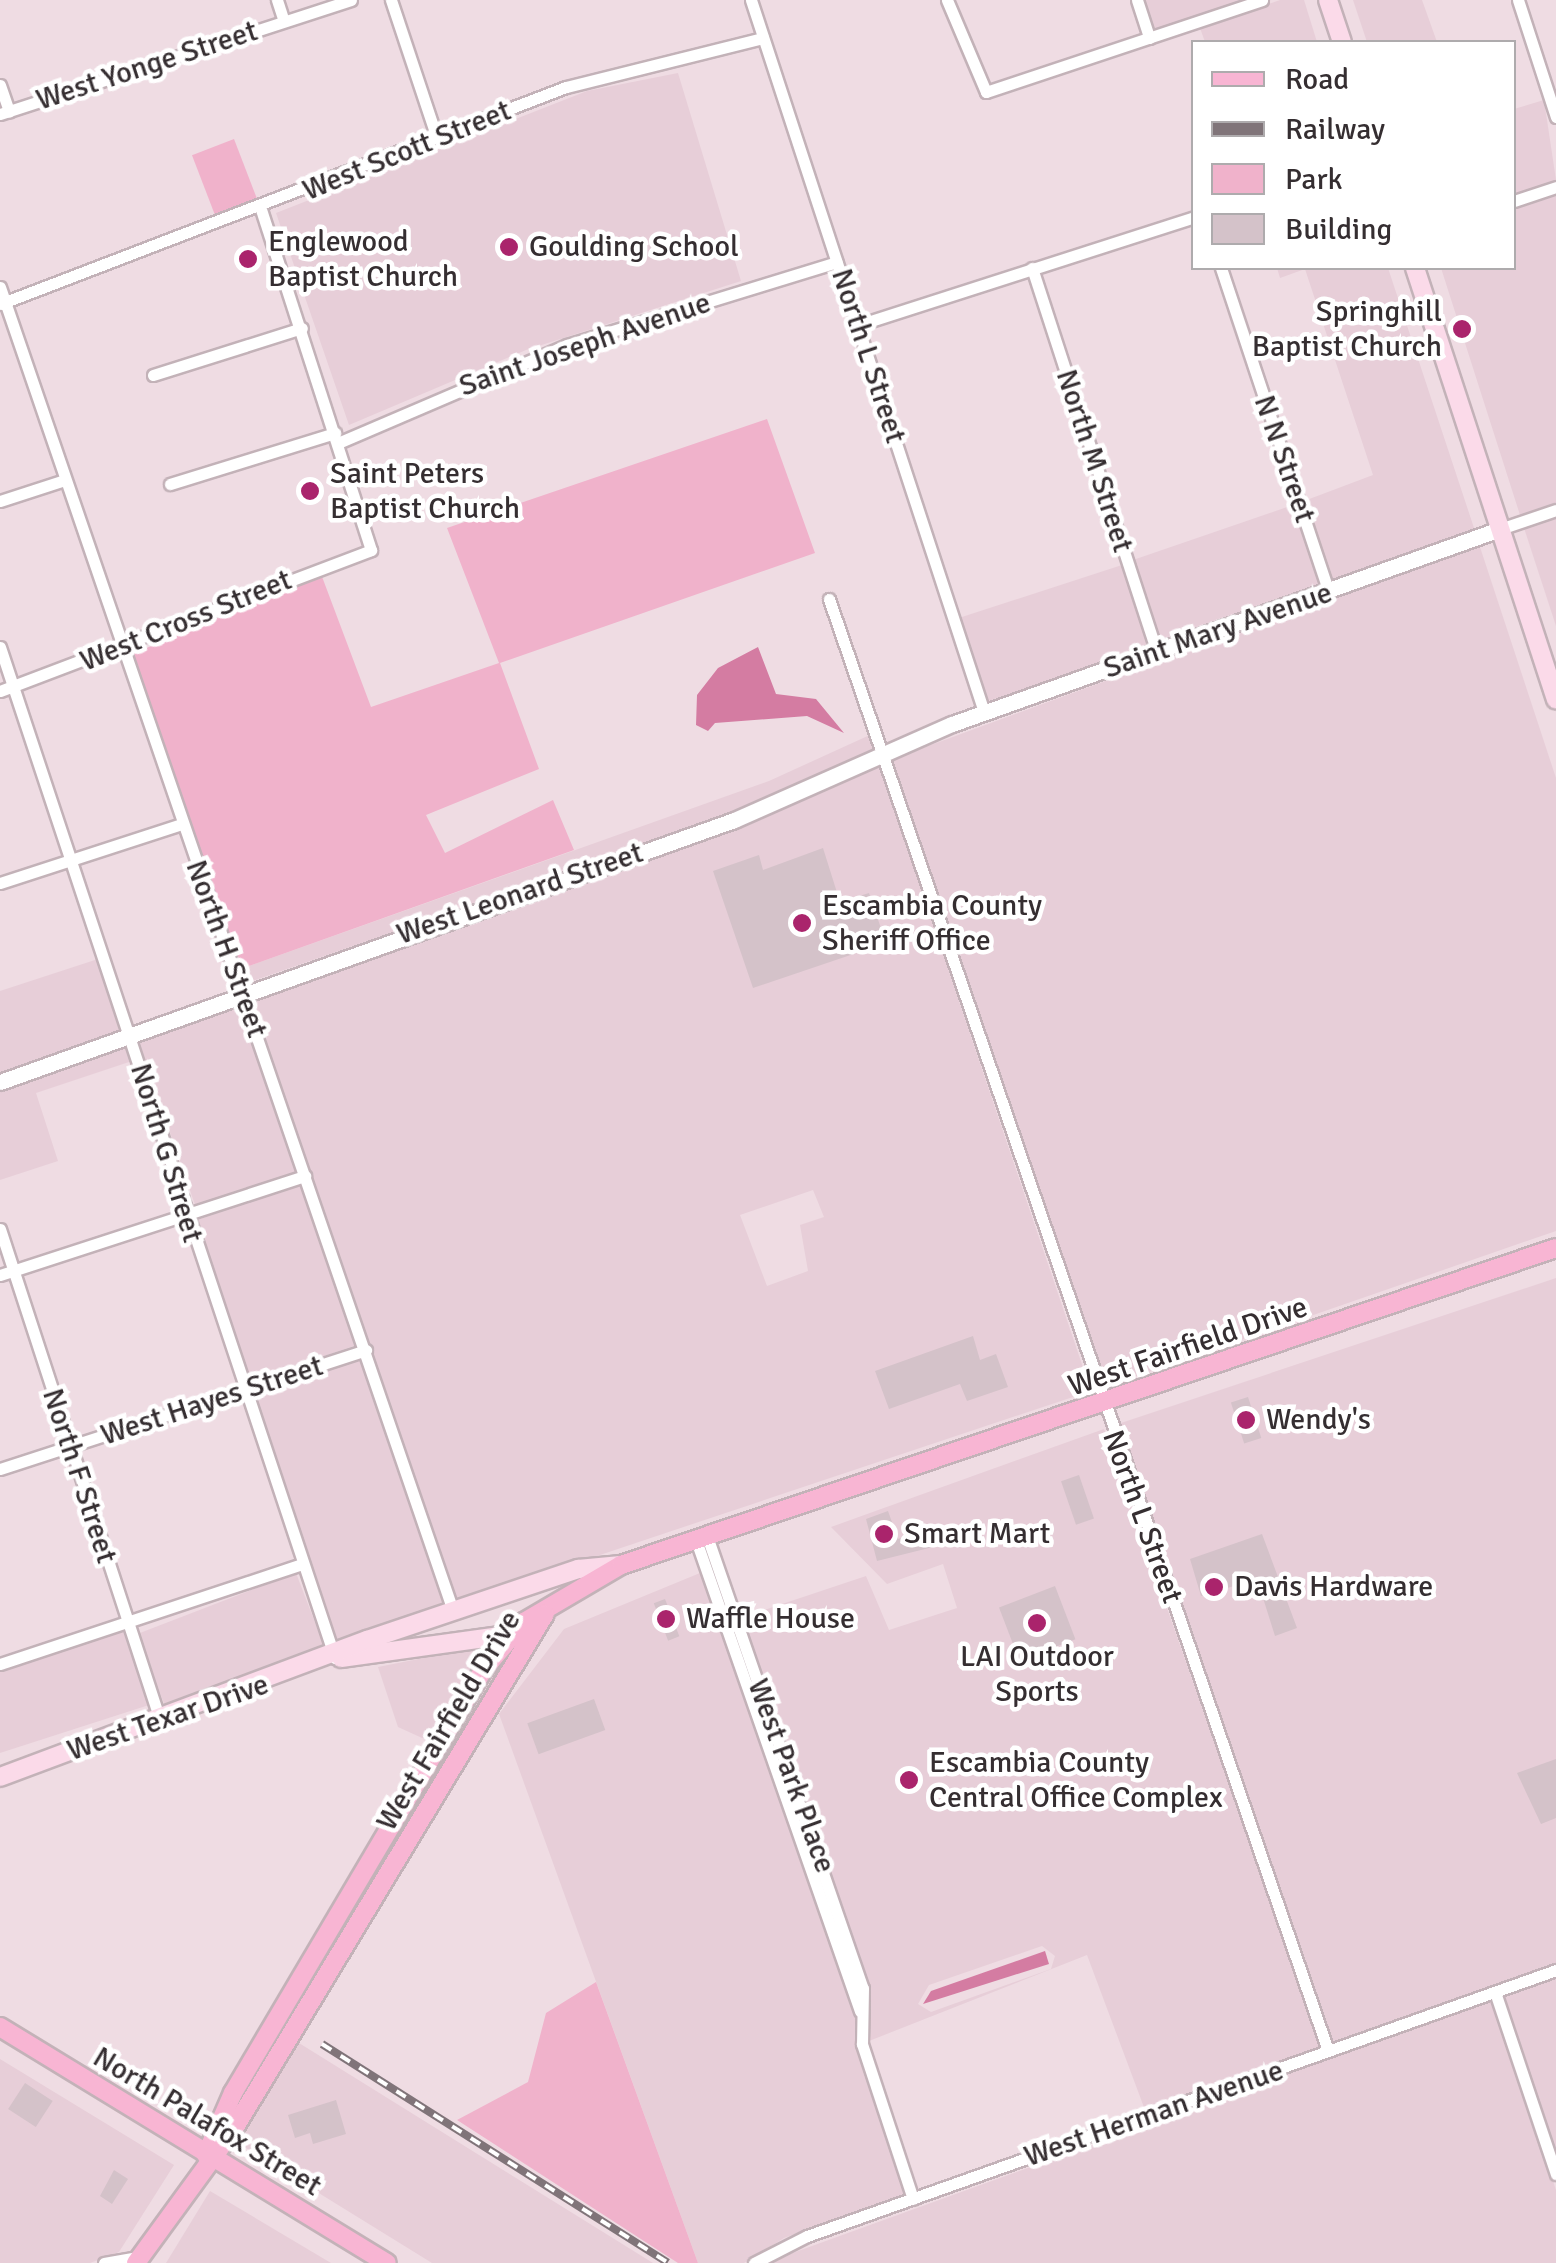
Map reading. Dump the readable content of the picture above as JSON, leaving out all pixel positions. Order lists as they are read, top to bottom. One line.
{"streets":{"main road":["West Fairfield Drive","West Texar Drive","North Palafox Street"],"street":["West Yonge Street","West Scott Street","Saint Joseph Avenue","North L Street","N N Street","North M Street","West Cross Street","Saint Mary Avenue","West Leonard Street","North H Street","North G Street","West Hayes Street","North F Street","West Park Place","West Herman Avenue"]},"crossings":[["West Scott Street","North L Street"],["West Scott Street","North H Street"],["Saint Joseph Avenue","North L Street"],["Saint Joseph Avenue","West Cross Street"],["North L Street","Saint Mary Avenue"],["North L Street","West Leonard Street"],["North L Street","West Fairfield Drive"],["North L Street","West Herman Avenue"],["N N Street","Saint Mary Avenue"],["North M Street","Saint Mary Avenue"],["West Cross Street","North H Street"],["West Cross Street","North G Street"],["Saint Mary Avenue","West Leonard Street"],["West Leonard Street","North H Street"],["West Leonard Street","North G Street"],["North H Street","West Hayes Street"],["North H Street","West Texar Drive"],["North G Street","West Hayes Street"],["North G Street","West Texar Drive"],["West Fairfield Drive","West Texar Drive"],["West Fairfield Drive","West Park Place"],["West Fairfield Drive","North Palafox Street"],["West Hayes Street","North F Street"],["North F Street","West Texar Drive"],["West Park Place","West Herman Avenue"]],"places":["Goulding School","Englewood Baptist Church","Springhill Baptist Church","Saint Peters Baptist Church","Escambia County Sheriff Office","Wendy's","Smart Mart","Davis Hardware","Waffle House","LAI Outdoor Sports","Escambia County Central Office Complex"],"legend":["Road","Railway","Park","Building"]}
